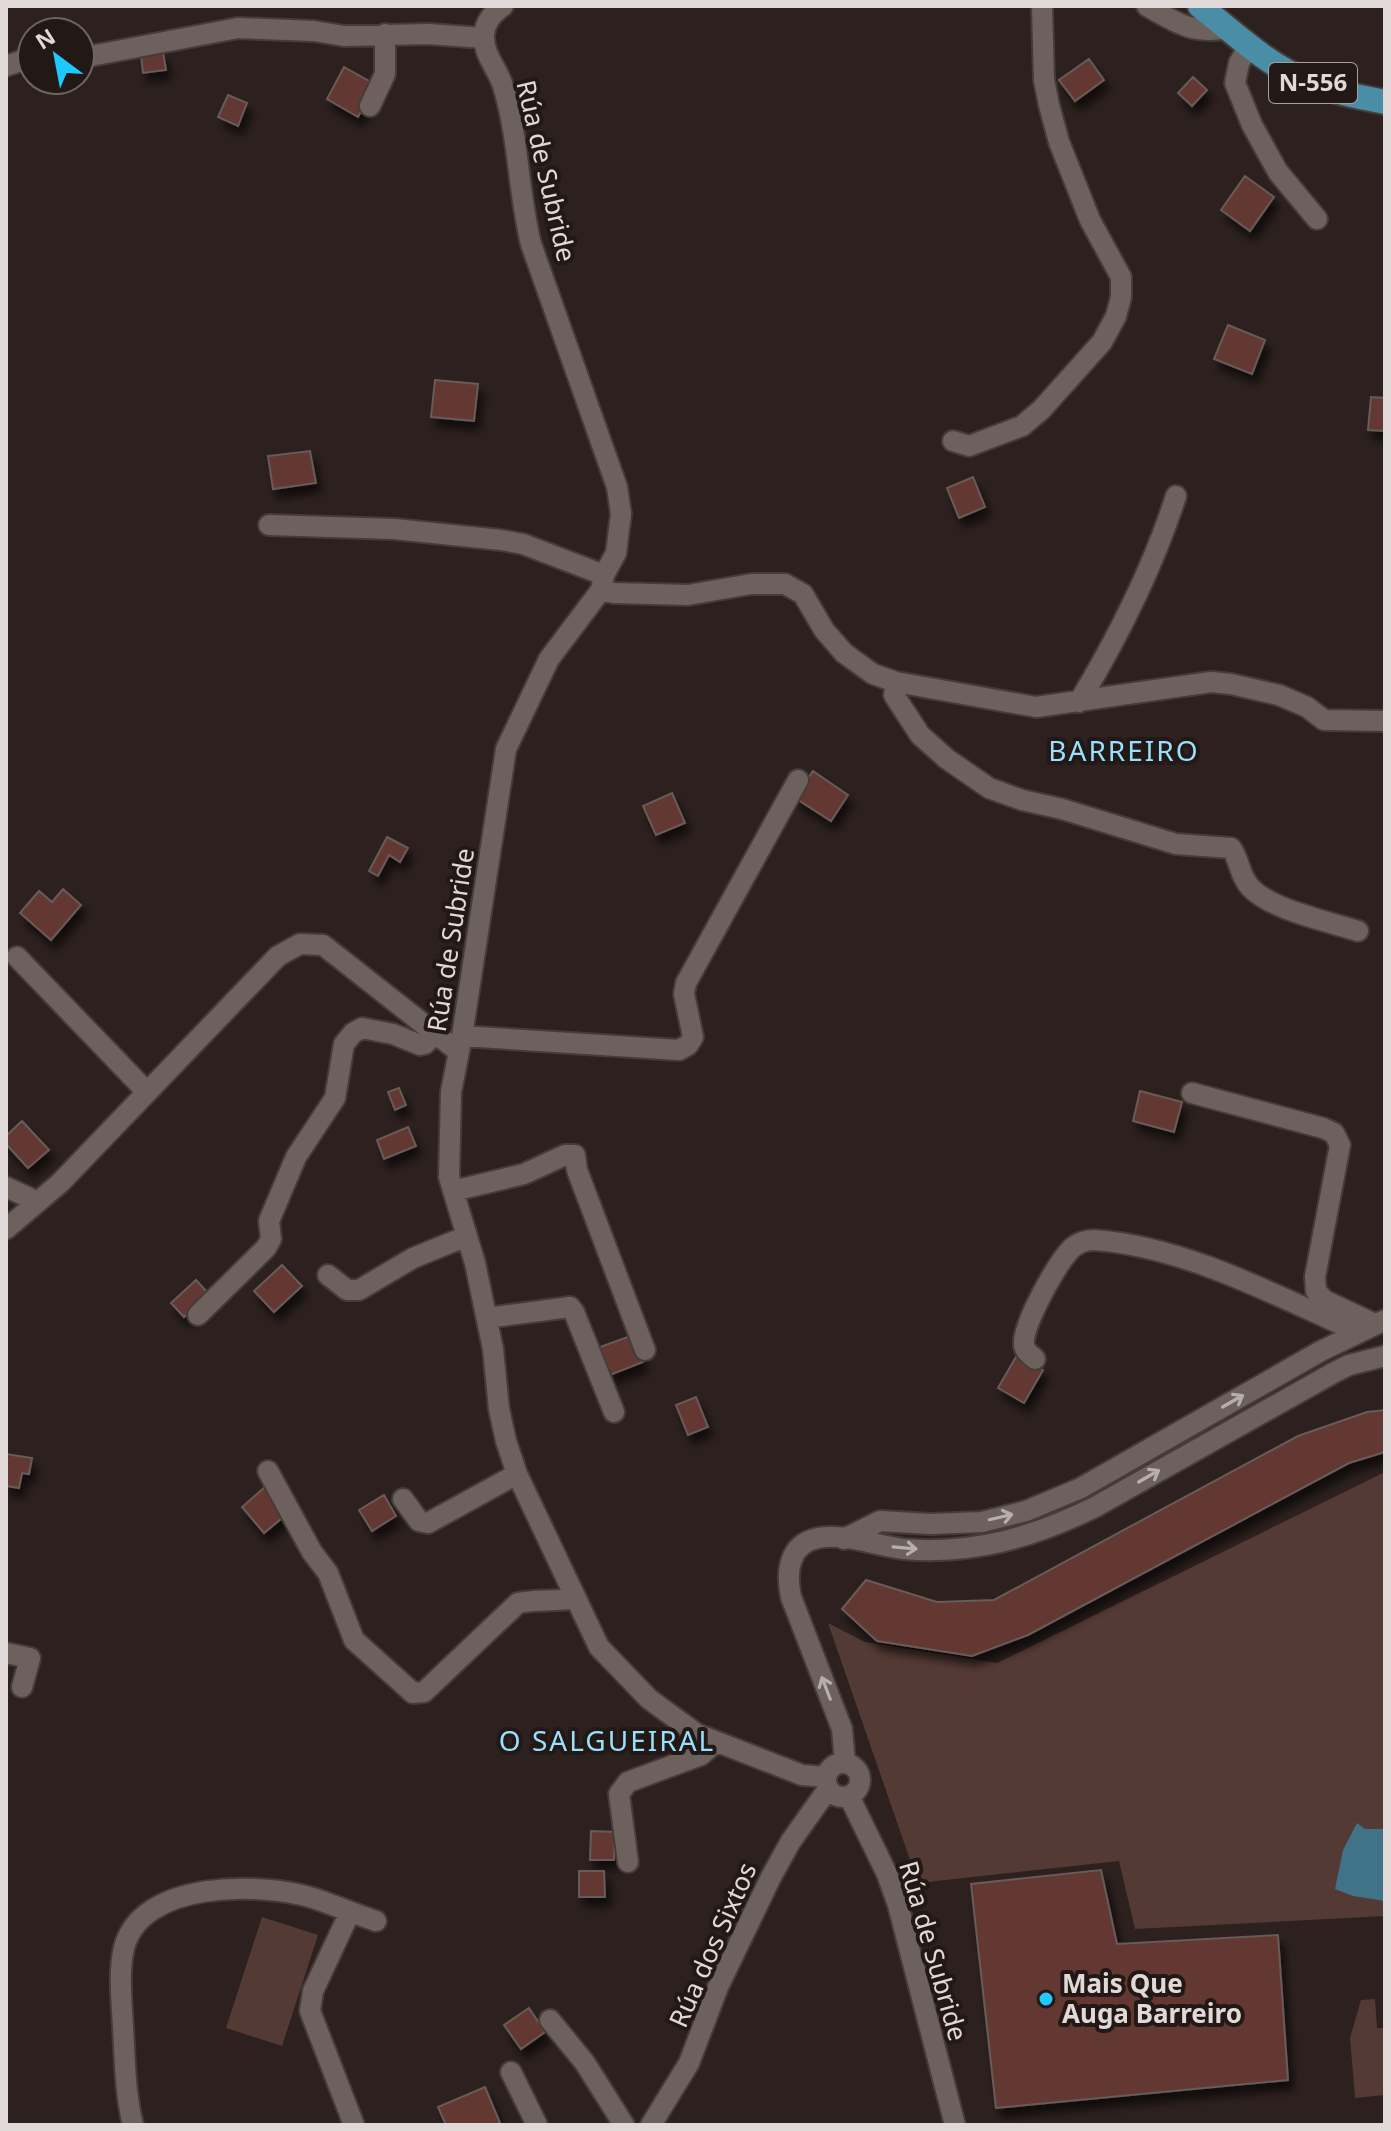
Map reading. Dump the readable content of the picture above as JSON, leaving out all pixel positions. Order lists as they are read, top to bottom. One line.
{"streets":{"main road":["N-556"],"street":["Rúa de Subride","Rúa dos Sixtos"]},"crossings":[["Rúa de Subride","Rúa dos Sixtos"]],"districts":["BARREIRO","O SALGUEIRAL"],"places":["Mais Que Auga Barreiro"],"north":"top left"}
